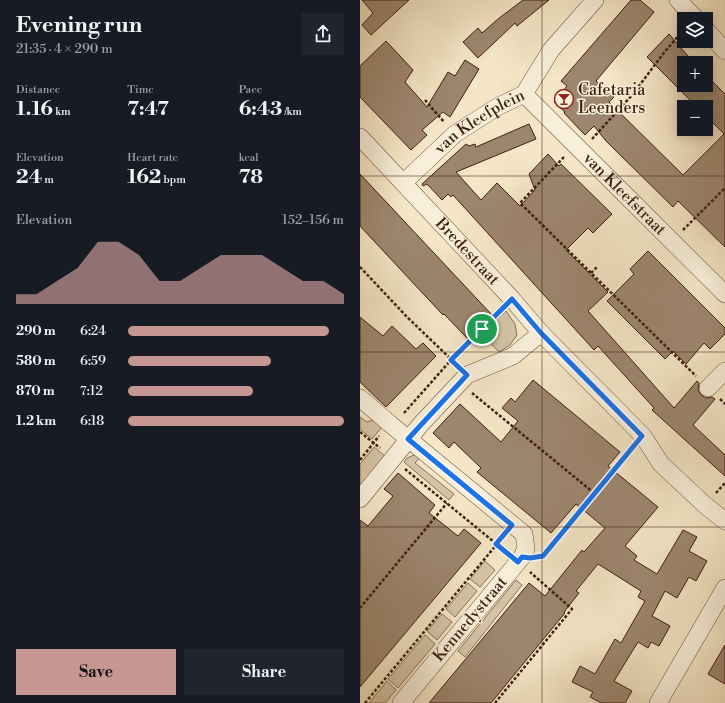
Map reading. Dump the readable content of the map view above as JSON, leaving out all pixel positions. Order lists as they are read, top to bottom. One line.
{"streets":{"street":["van Kleefplein","van Kleefstraat","Bredestraat","Kennedystraat"]},"crossings":[["van Kleefplein","van Kleefstraat"],["van Kleefplein","Bredestraat"]],"places":{"bar":["Cafetaria Leenders"]},"page":{"heading":["Evening run","21:35 · 4 × 290 m"],"map_buttons":["+","−"],"stats":[["Distance","1.16 km"],["Time","7:47"],["Pace","6:43 /km"],["Elevation","24 m"],["Heart rate","162 bpm"],["kcal","78"]],"chart":["Elevation","152–156 m"],"list":[{"name":"290 m","note":"6:24"},{"name":"580 m","note":"6:59"},{"name":"870 m","note":"7:12"},{"name":"1.2 km","note":"6:18"}],"buttons":["Save","Share"]}}
